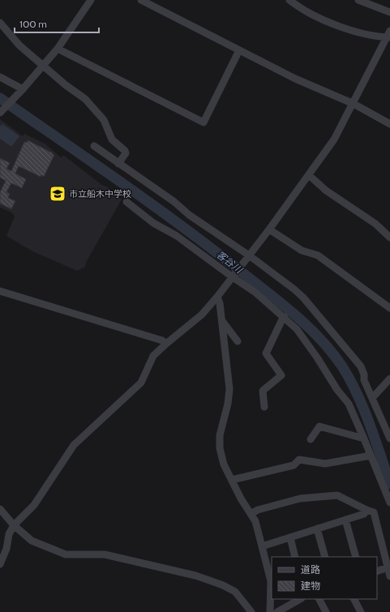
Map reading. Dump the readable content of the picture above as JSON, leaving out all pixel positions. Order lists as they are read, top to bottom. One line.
{"water":["客谷川"],"places":{"school or university":["市立船木中学校"]},"legend":["道路","建物"],"scale_bar":"100 m"}
